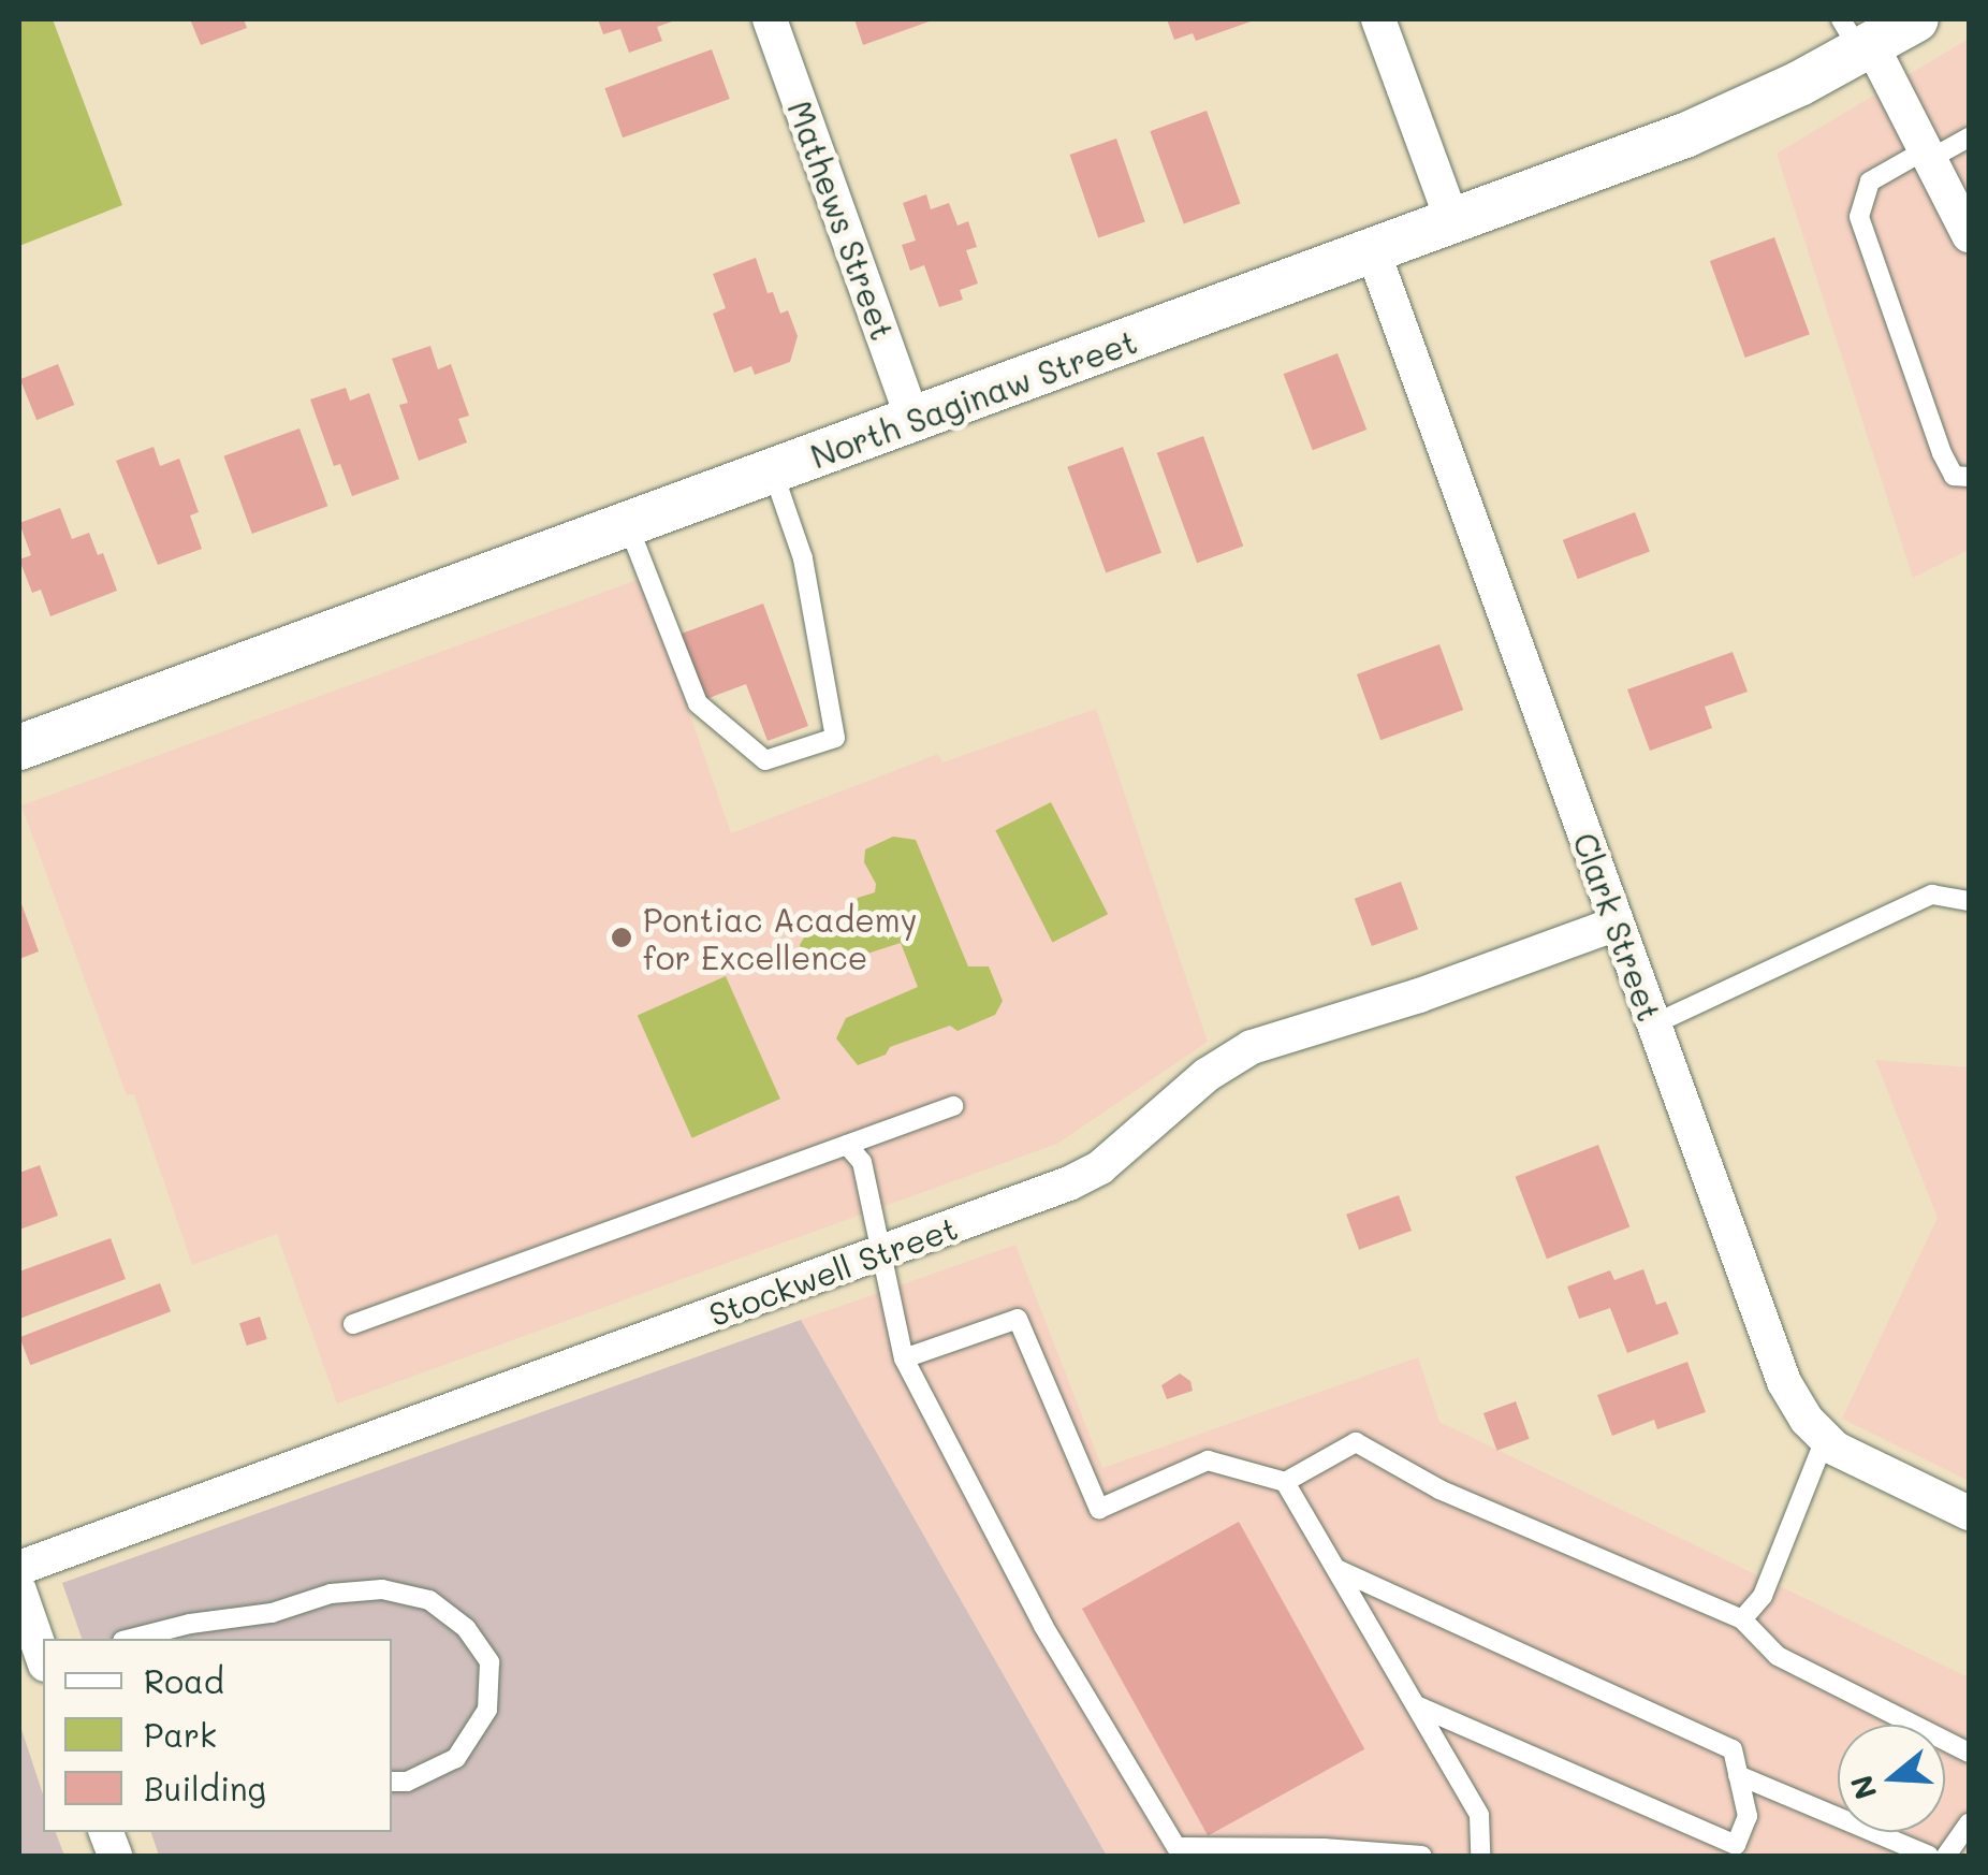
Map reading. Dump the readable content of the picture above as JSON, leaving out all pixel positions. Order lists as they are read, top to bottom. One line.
{"streets":{"street":["Mathews Street","North Saginaw Street","Clark Street","Stockwell Street"]},"crossings":[["Mathews Street","North Saginaw Street"],["North Saginaw Street","Clark Street"],["Clark Street","Stockwell Street"]],"places":["Pontiac Academy for Excellence"],"legend":["Road","Park","Building"],"north":"left"}
